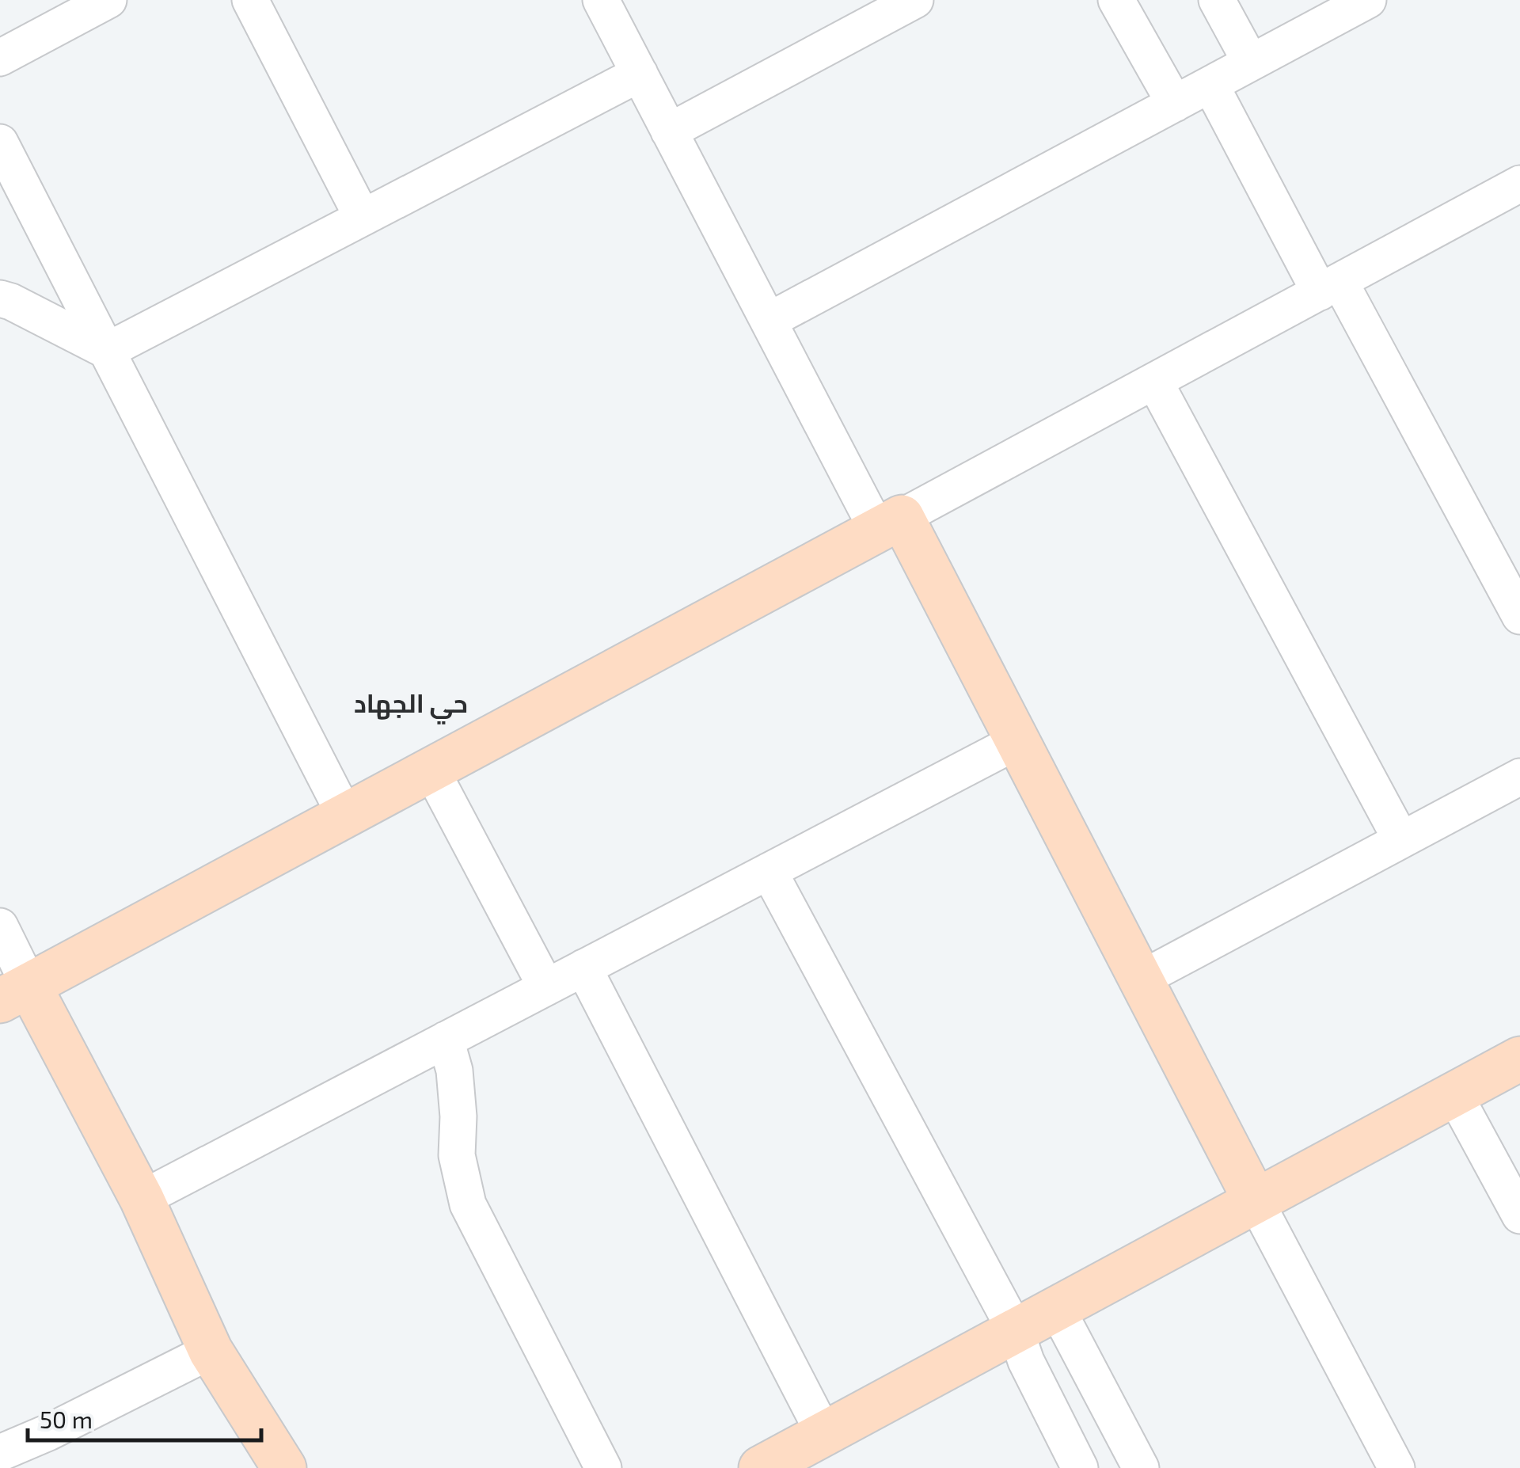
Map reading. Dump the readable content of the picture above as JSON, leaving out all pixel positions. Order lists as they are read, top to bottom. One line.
{"districts":["حي الجهاد"],"scale_bar":"50 m"}
